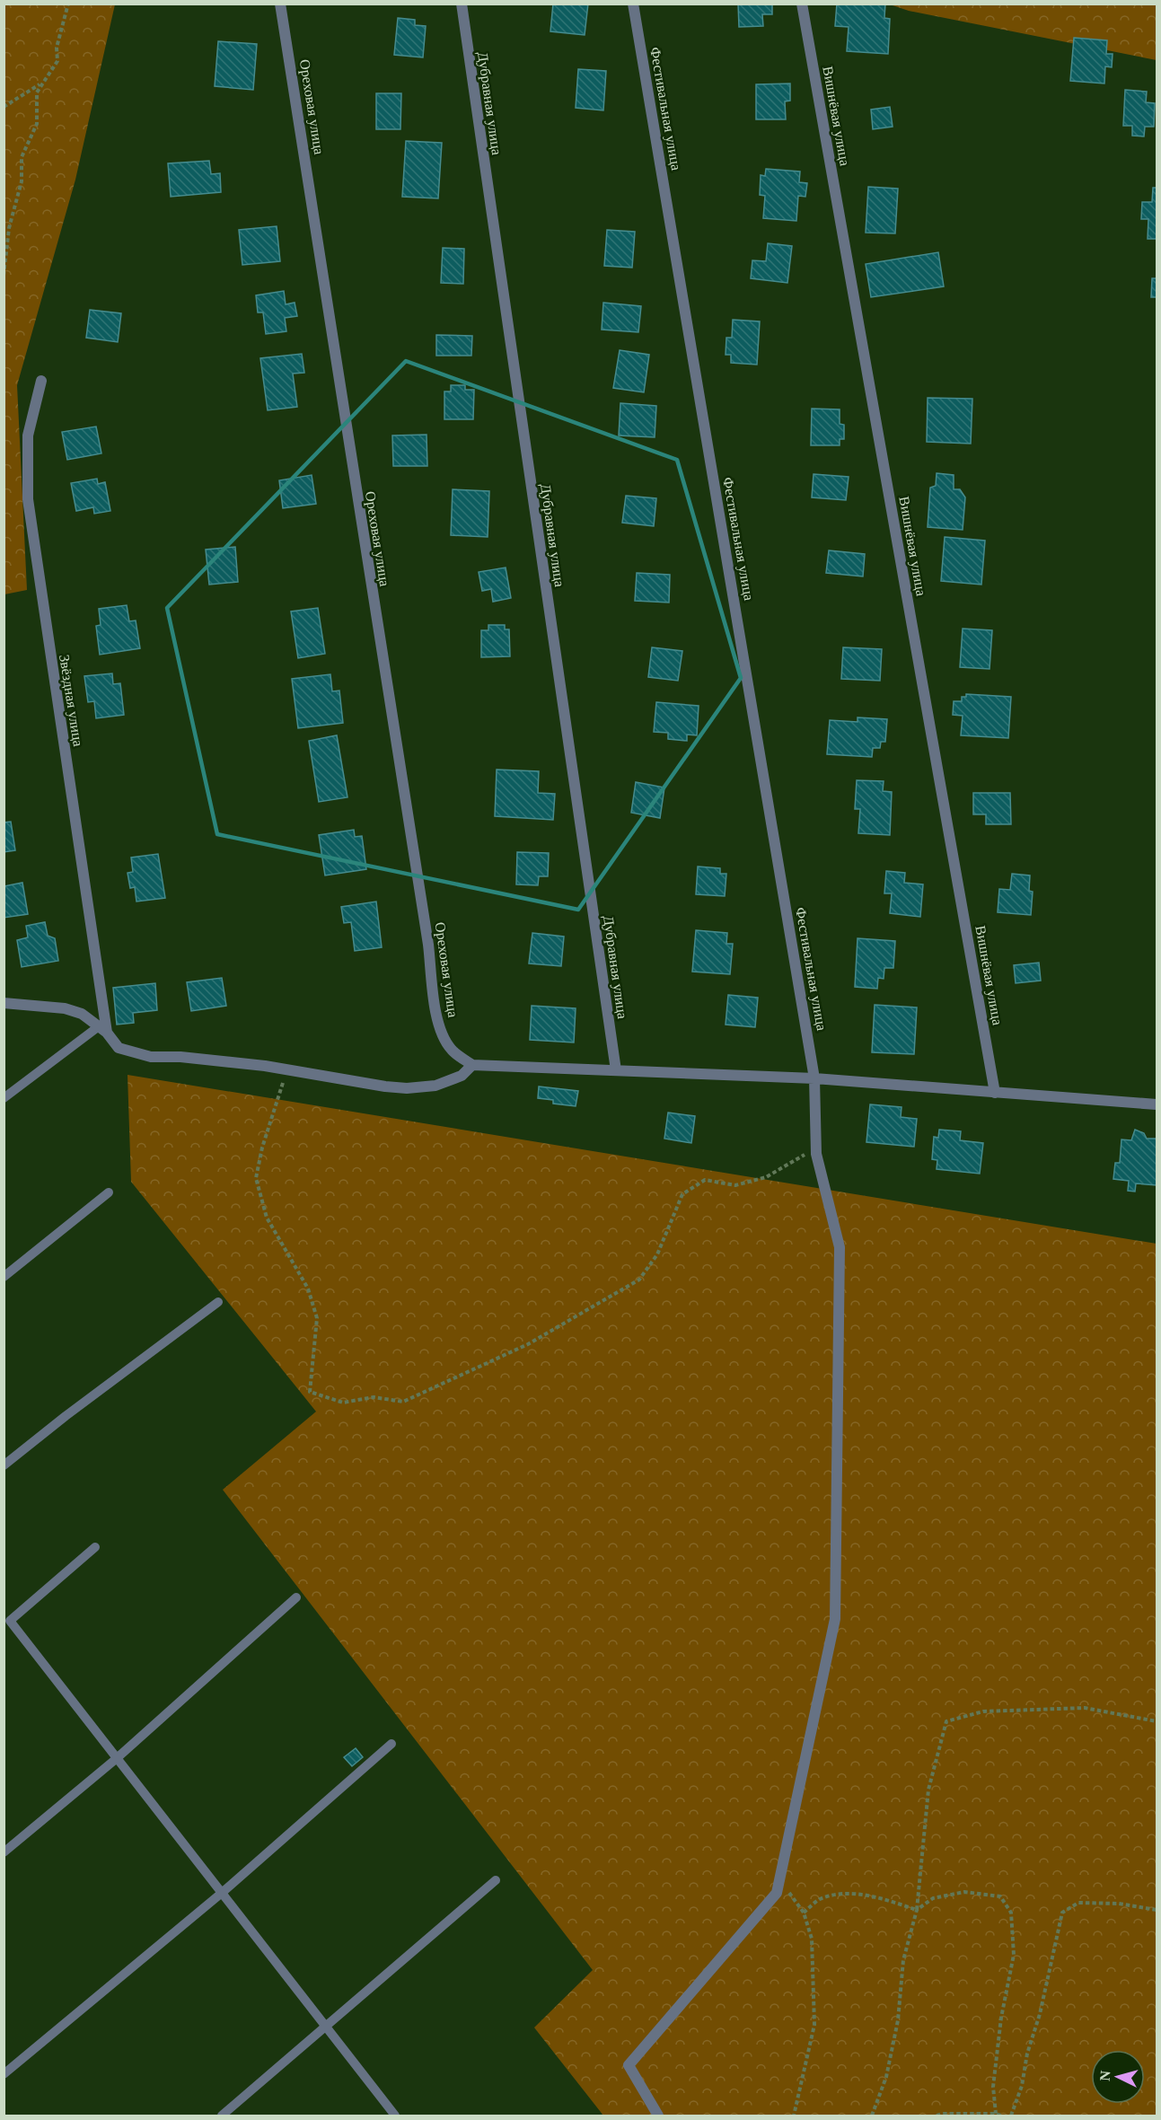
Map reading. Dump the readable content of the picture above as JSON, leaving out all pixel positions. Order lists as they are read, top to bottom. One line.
{"streets":{"street":["Дубравная улица","Ореховая улица","Фестивальная улица","Вишнёвая улица","Звёздная улица"]},"north":"left"}
